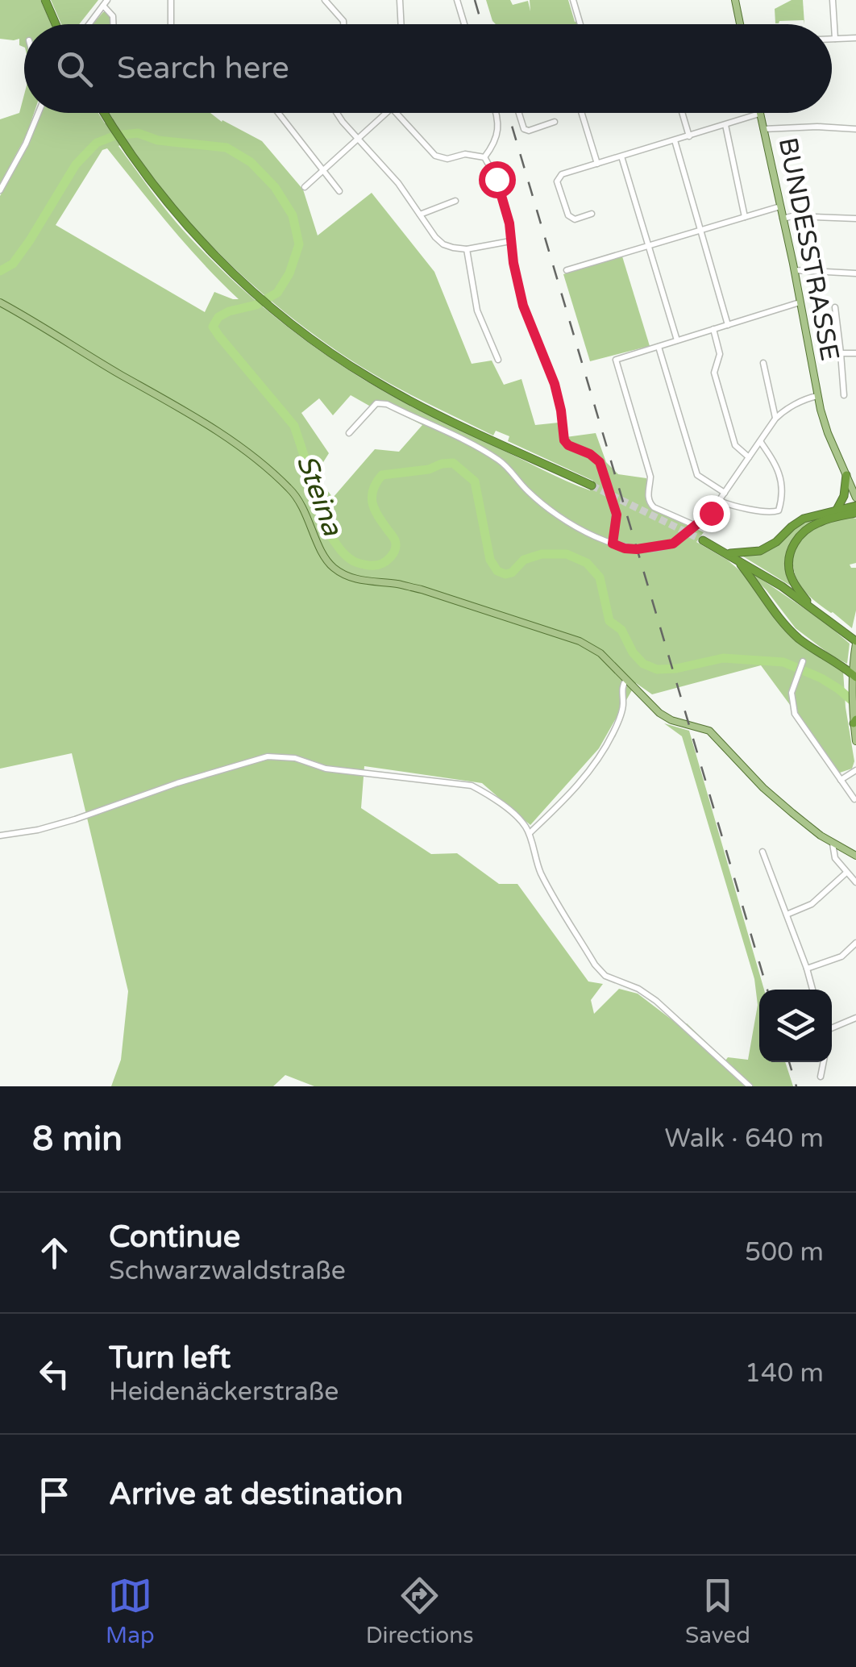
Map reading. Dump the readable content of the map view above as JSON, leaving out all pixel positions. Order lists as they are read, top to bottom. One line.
{"streets":{"main road":["BUNDESSTRASSE"]},"water":["Steina"],"page":{"search":"Search here","heading":["8 min","Walk · 640 m"],"list":[["Continue","Schwarzwaldstraße","500 m"],["Turn left","Heidenäckerstraße","140 m"],"Arrive at destination"],"nav":["Map","Directions","Saved"]}}
